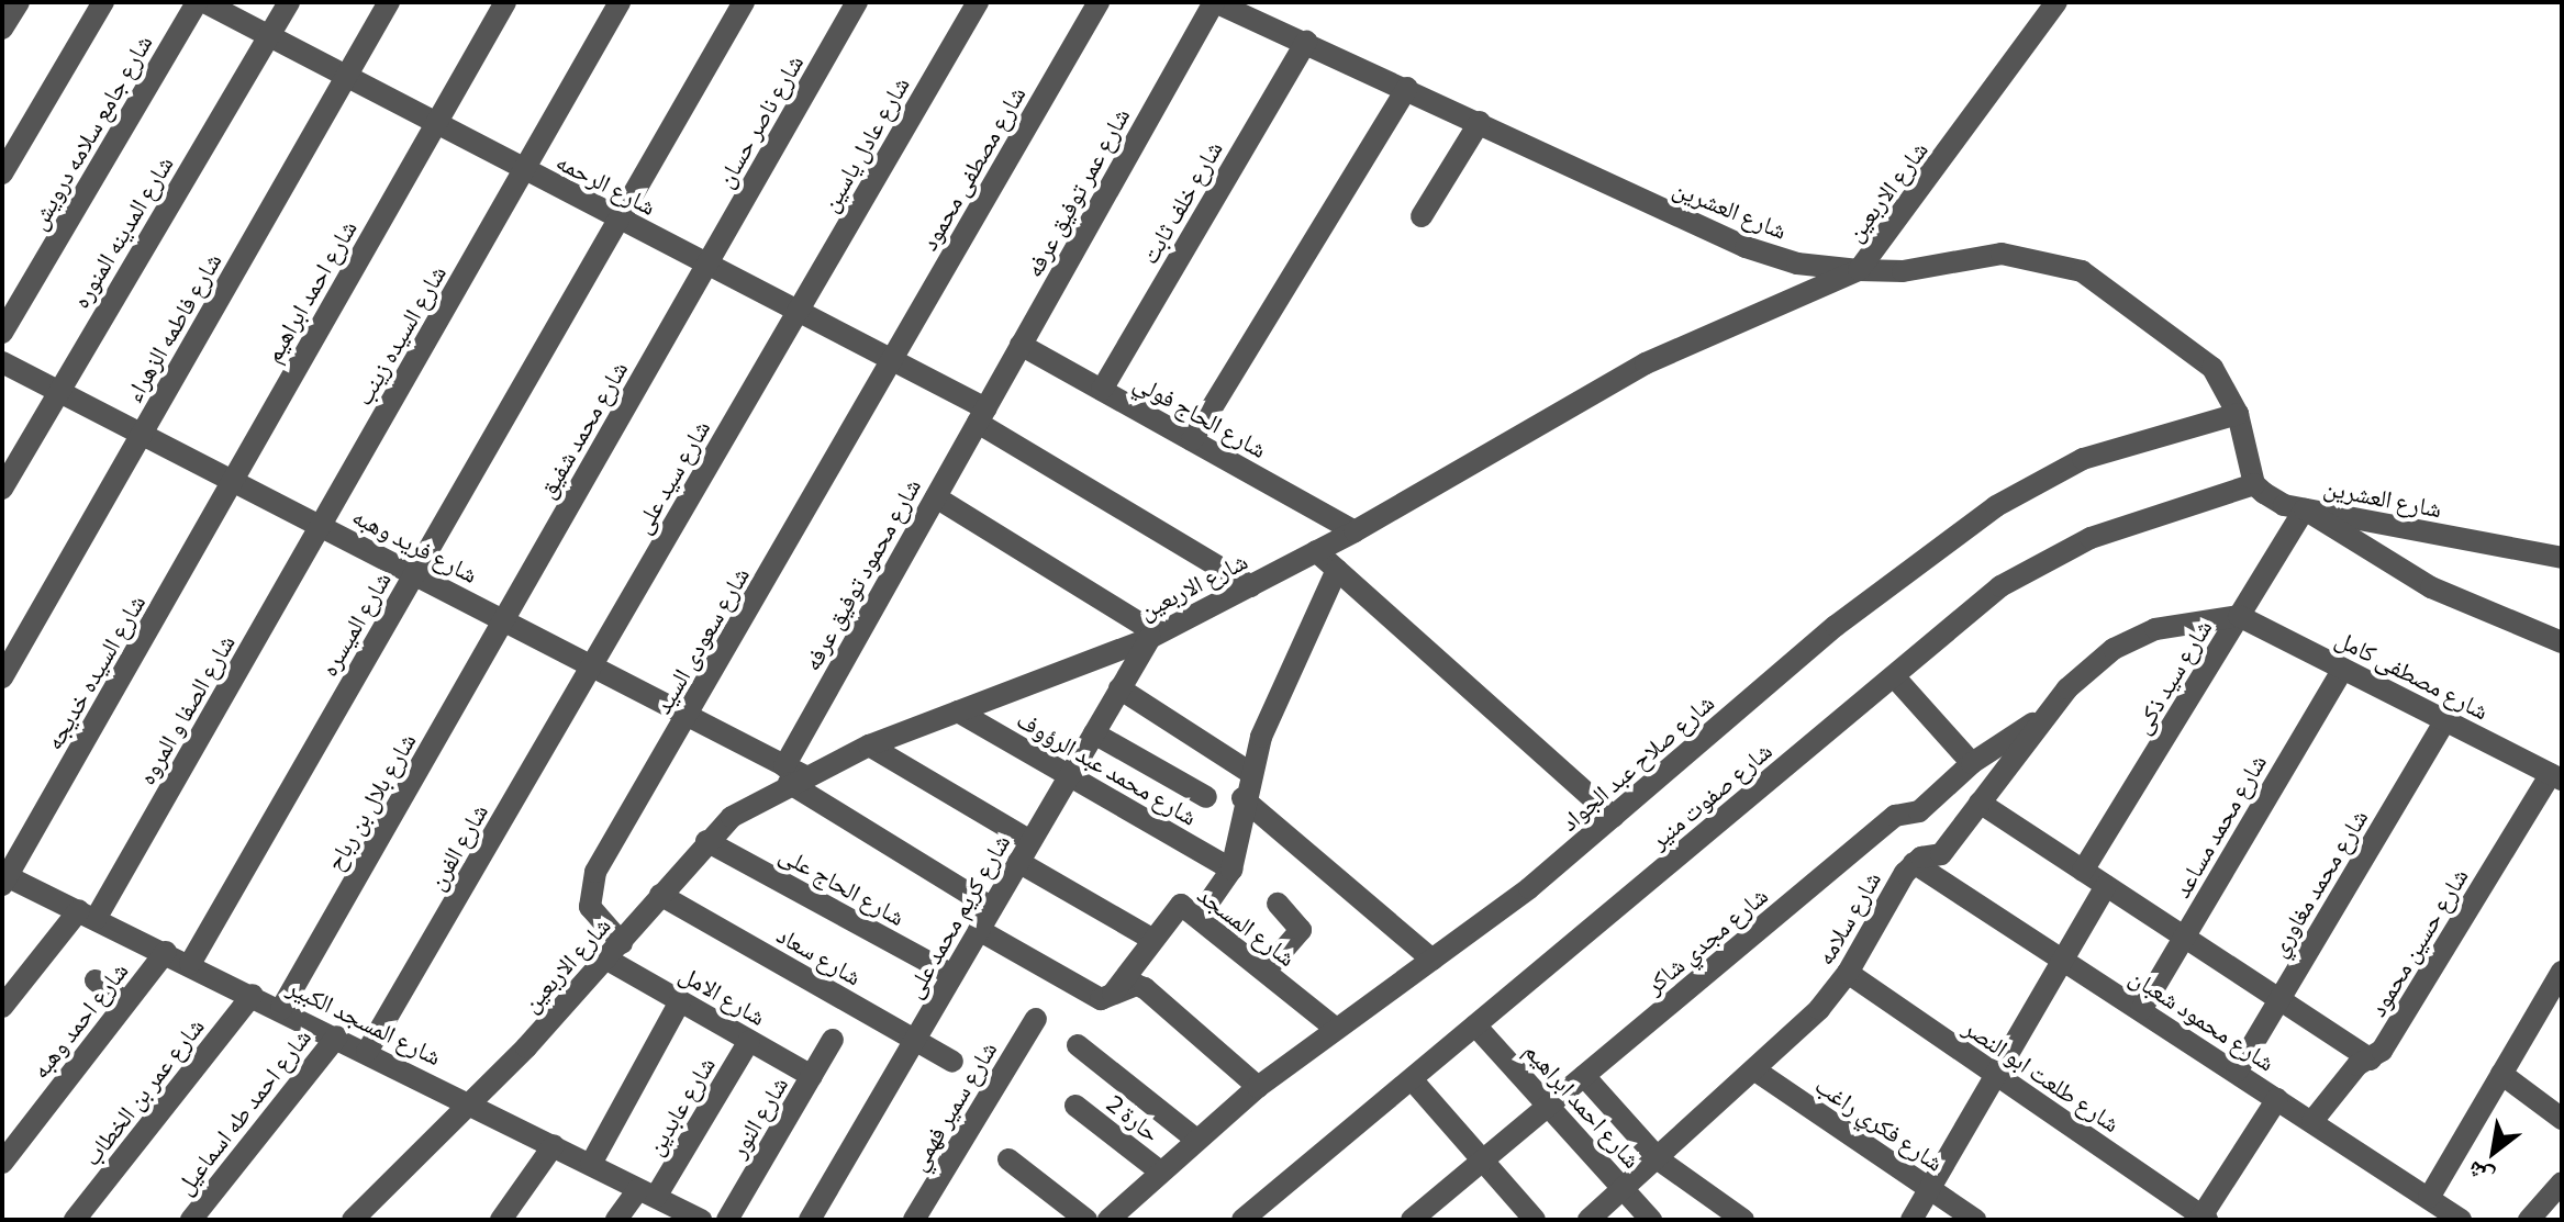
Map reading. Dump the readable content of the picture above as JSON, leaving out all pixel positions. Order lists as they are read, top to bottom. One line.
{"streets":{"street":["شارع ناصر حسان","شارع جامع سلامه درويش","شارع عادل ياسين","شارع مصطفى محمود","شارع الرحمه","شارع الاربعين","شارع عمر توفيق عرفه","شارع خلف ثابت","شارع العشرين","شارع المدينه المنوره","شارع احمد ابراهيم","شارع فاطمه الزهراء","شارع السيده زينب","شارع الحاج فولي","شارع محمد شفيق","شارع سيد على","شارع فريد وهبه","شارع محمود توفيق عرفه","شارع الميسره","شارع سعودى السيد","شارع السيده خديجه","شارع مصطفى كامل","شارع سيد ذكى","شارع الصفا و المروه","شارع صلاح عبد الجواد","شارع محمد عبد الرؤوف","شارع صفوت منير","شارع بلال بن رباح","شارع محمد مساعد","شارع الفرن","شارع محمد مغاوري","شارع الحاج على","شارع كريم محمد على","شارع سلامه","شارع المسجد","شارع مجدي شاكر","شارع حسين محمود","شارع سعاد","شارع الامل","شارع محمود شعبان","شارع احمد وهبه","شارع المسجد الكبير","شارع طلعت ابو النصر","شارع عمر بن الخطاب","شارع عابدين","شارع سمير فهمي","شارع احمد طه اسماعيل","شارع النور","حارة 2","شارع فكري راغب"]},"crossings":[["شارع ناصر حسان","شارع الرحمه"],["شارع ناصر حسان","شارع محمد شفيق"],["شارع عادل ياسين","شارع الرحمه"],["شارع عادل ياسين","شارع سيد على"],["شارع مصطفى محمود","شارع الرحمه"],["شارع مصطفى محمود","شارع سعودى السيد"],["شارع الرحمه","شارع الاربعين"],["شارع الرحمه","شارع عمر توفيق عرفه"],["شارع الرحمه","شارع المدينه المنوره"],["شارع الرحمه","شارع احمد ابراهيم"],["شارع الرحمه","شارع فاطمه الزهراء"],["شارع الرحمه","شارع السيده زينب"],["شارع الرحمه","شارع محمد شفيق"],["شارع الرحمه","شارع سيد على"],["شارع الرحمه","شارع محمود توفيق عرفه"],["شارع الرحمه","شارع الميسره"],["شارع الرحمه","شارع سعودى السيد"],["شارع الاربعين","شارع العشرين"],["شارع الاربعين","شارع الحاج فولي"],["شارع الاربعين","شارع فريد وهبه"],["شارع الاربعين","شارع محمود توفيق عرفه"],["شارع الاربعين","شارع سعودى السيد"],["شارع الاربعين","شارع محمد عبد الرؤوف"],["شارع الاربعين","شارع الحاج على"],["شارع الاربعين","شارع كريم محمد على"],["شارع الاربعين","شارع سعاد"],["شارع الاربعين","شارع الامل"],["شارع الاربعين","شارع المسجد الكبير"],["شارع عمر توفيق عرفه","شارع العشرين"],["شارع عمر توفيق عرفه","شارع الحاج فولي"],["شارع عمر توفيق عرفه","شارع محمود توفيق عرفه"],["شارع خلف ثابت","شارع العشرين"],["شارع خلف ثابت","شارع الحاج فولي"],["شارع العشرين","شارع سيد ذكى"],["شارع العشرين","شارع صلاح عبد الجواد"],["شارع العشرين","شارع صفوت منير"],["شارع المدينه المنوره","شارع فريد وهبه"],["شارع احمد ابراهيم","شارع فريد وهبه"],["شارع احمد ابراهيم","شارع السيده خديجه"],["شارع احمد ابراهيم","شارع صفوت منير"],["شارع احمد ابراهيم","شارع سلامه"],["شارع احمد ابراهيم","شارع مجدي شاكر"],["شارع فاطمه الزهراء","شارع فريد وهبه"],["شارع السيده زينب","شارع فريد وهبه"],["شارع السيده زينب","شارع الصفا و المروه"],["شارع محمد شفيق","شارع فريد وهبه"],["شارع محمد شفيق","شارع بلال بن رباح"],["شارع سيد على","شارع فريد وهبه"],["شارع سيد على","شارع الفرن"],["شارع فريد وهبه","شارع محمود توفيق عرفه"],["شارع فريد وهبه","شارع الميسره"],["شارع فريد وهبه","شارع سعودى السيد"],["شارع فريد وهبه","شارع السيده خديجه"],["شارع فريد وهبه","شارع الصفا و المروه"],["شارع فريد وهبه","شارع بلال بن رباح"],["شارع فريد وهبه","شارع الفرن"],["شارع فريد وهبه","شارع كريم محمد على"],["شارع الميسره","شارع المسجد الكبير"],["شارع سعودى السيد","شارع الامل"],["شارع السيده خديجه","شارع المسجد الكبير"],["شارع مصطفى كامل","شارع سيد ذكى"],["شارع مصطفى كامل","شارع محمد مساعد"],["شارع مصطفى كامل","شارع محمد مغاوري"],["شارع مصطفى كامل","شارع سلامه"],["شارع مصطفى كامل","شارع حسين محمود"],["شارع سيد ذكى","شارع سلامه"],["شارع الصفا و المروه","شارع المسجد الكبير"],["شارع صلاح عبد الجواد","شارع المسجد"],["شارع صلاح عبد الجواد","حارة 2"],["شارع محمد عبد الرؤوف","شارع كريم محمد على"],["شارع بلال بن رباح","شارع المسجد الكبير"],["شارع محمد مساعد","شارع محمود شعبان"],["شارع الفرن","شارع المسجد الكبير"],["شارع محمد مغاوري","شارع محمود شعبان"],["شارع الحاج على","شارع كريم محمد على"],["شارع كريم محمد على","شارع سعاد"],["شارع سلامه","شارع مجدي شاكر"],["شارع سلامه","شارع محمود شعبان"],["شارع سلامه","شارع طلعت ابو النصر"],["شارع سلامه","شارع فكري راغب"],["شارع حسين محمود","شارع محمود شعبان"],["شارع الامل","شارع عابدين"],["شارع الامل","شارع النور"],["شارع احمد وهبه","شارع المسجد الكبير"],["شارع المسجد الكبير","شارع عمر بن الخطاب"],["شارع المسجد الكبير","شارع عابدين"],["شارع المسجد الكبير","شارع احمد طه اسماعيل"]],"north":"bottom left"}
